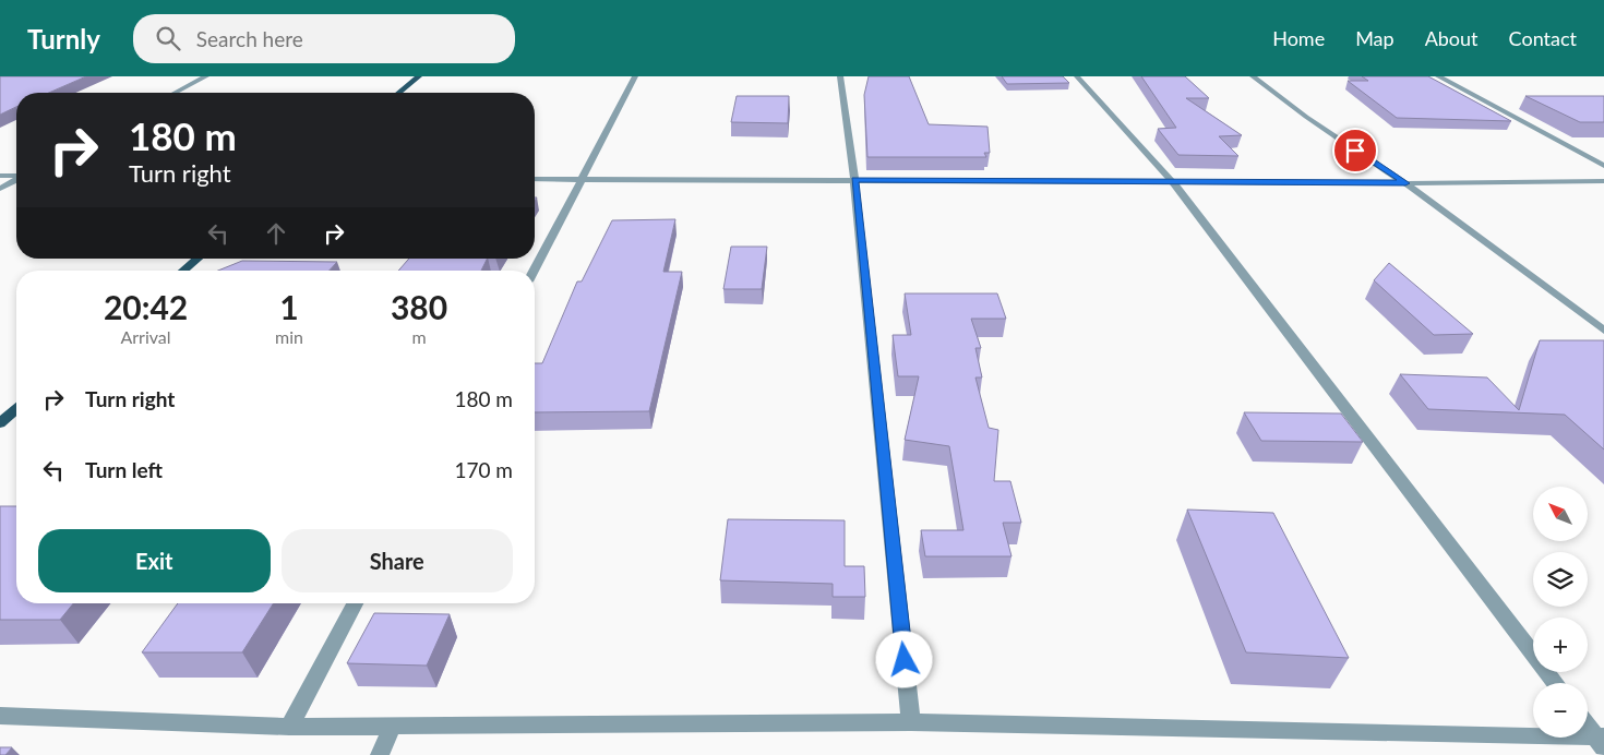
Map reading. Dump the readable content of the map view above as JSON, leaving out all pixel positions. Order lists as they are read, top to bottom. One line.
{"north":"top left","page":{"header":"Turnly","search":"Search here","nav":["Home","Map","About","Contact"],"turn":["180 m","Turn right"],"eta":["20:42","Arrival","1","min","380","m"],"list":[{"name":"Turn right","value":"180 m"},{"name":"Turn left","value":"170 m"}],"map_buttons":["+","−"],"buttons":["Exit","Share"]}}
